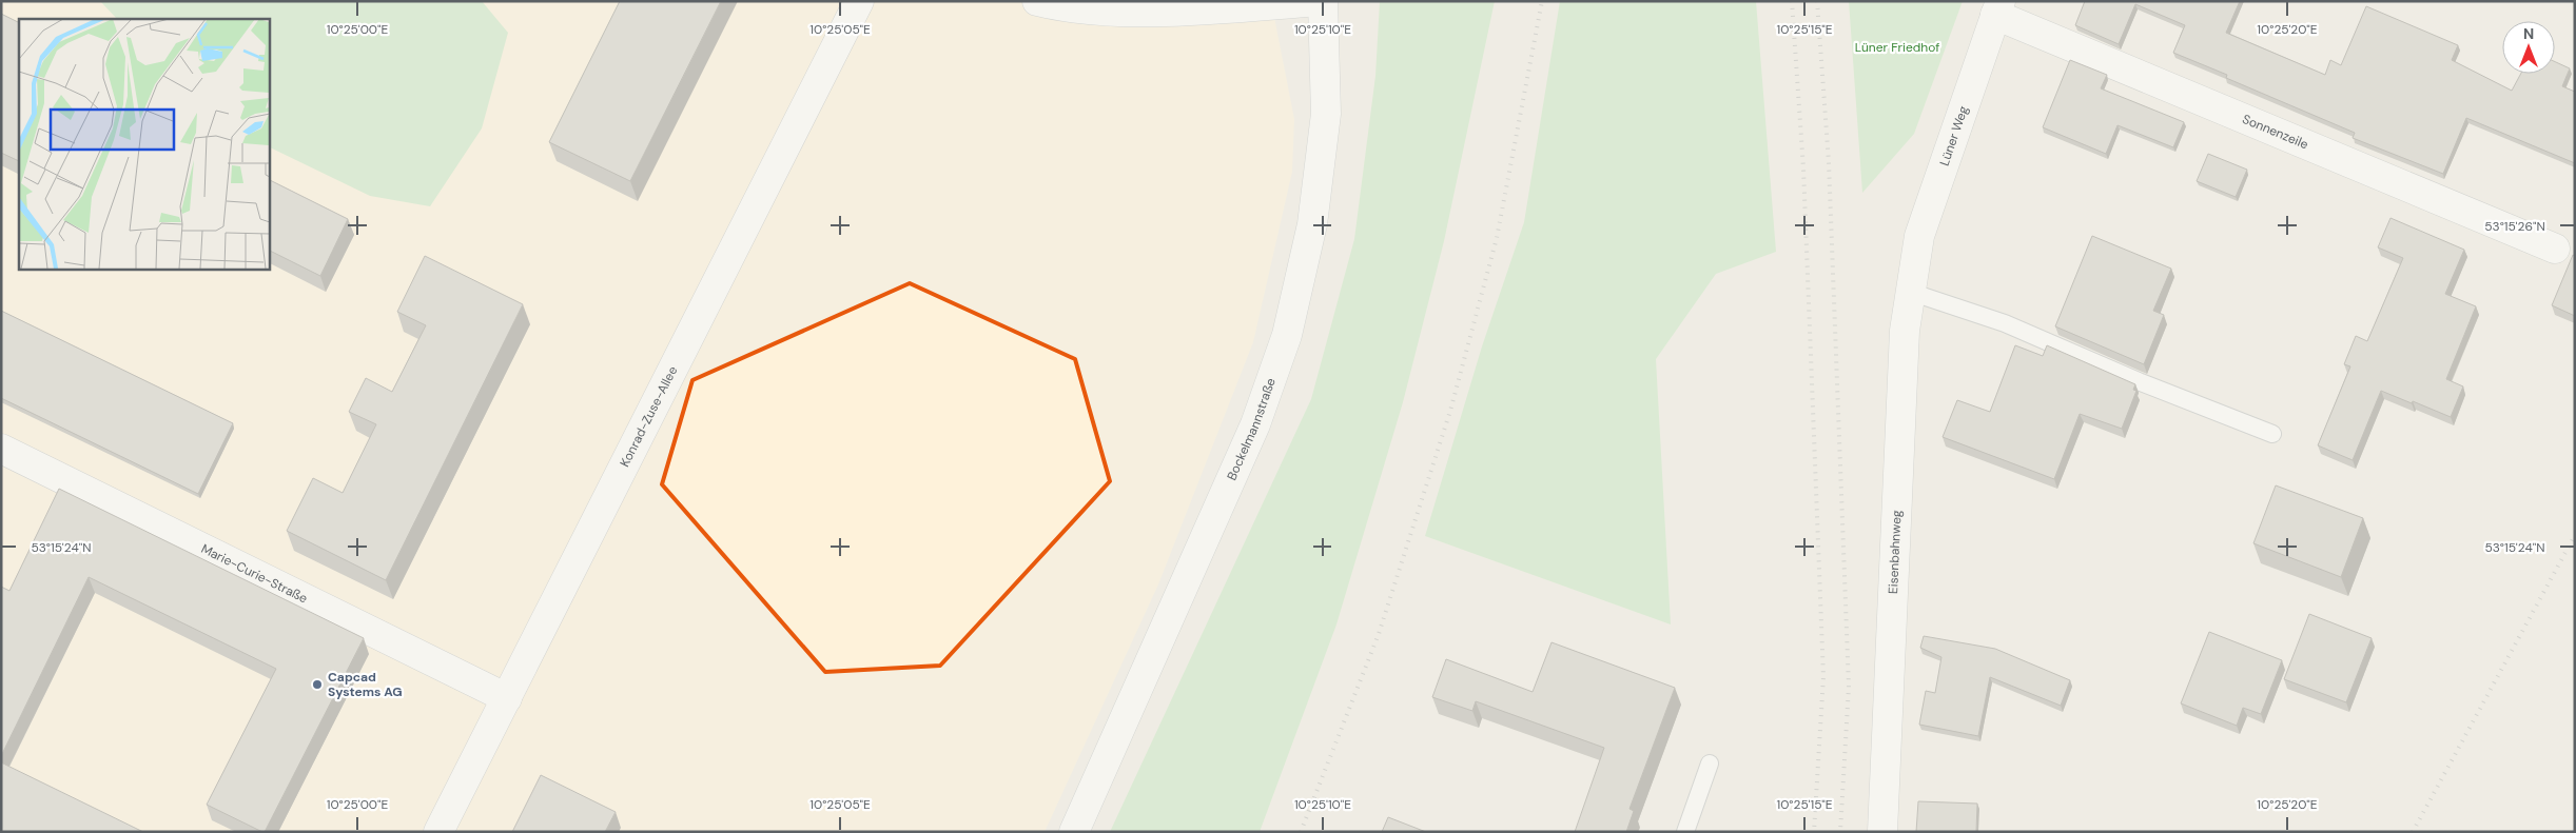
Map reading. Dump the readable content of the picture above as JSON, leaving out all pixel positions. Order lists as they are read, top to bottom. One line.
{"streets":{"street":["Sonnenzeile","Lüner Weg","Konrad-Zuse-Allee","Bockelmannstraße","Eisenbahnweg","Marie-Curie-Straße"]},"crossings":[["Sonnenzeile","Lüner Weg"],["Lüner Weg","Eisenbahnweg"],["Konrad-Zuse-Allee","Marie-Curie-Straße"]],"parks":["Lüner Friedhof"],"places":["Capcad Systems AG"],"north":"top","coordinates":["10°25'00\"E","10°25'05\"E","10°25'10\"E","10°25'15\"E","10°25'20\"E","53°15'26\"N","53°15'24\"N"]}
